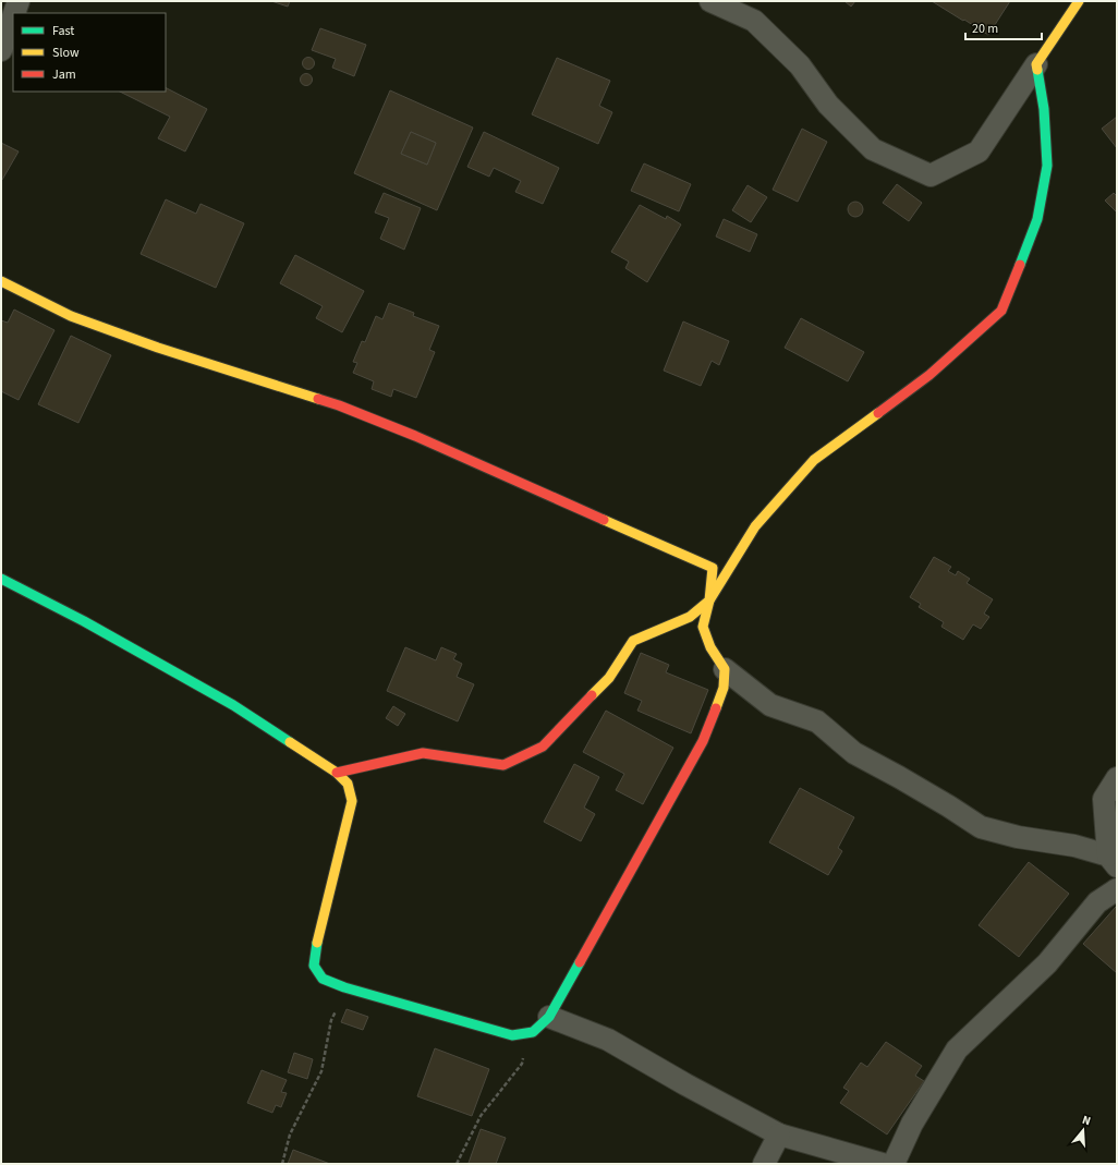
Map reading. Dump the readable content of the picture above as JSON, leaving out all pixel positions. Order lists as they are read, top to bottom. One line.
{"legend":["Fast","Slow","Jam"],"scale_bar":"20 m","north":"top"}
